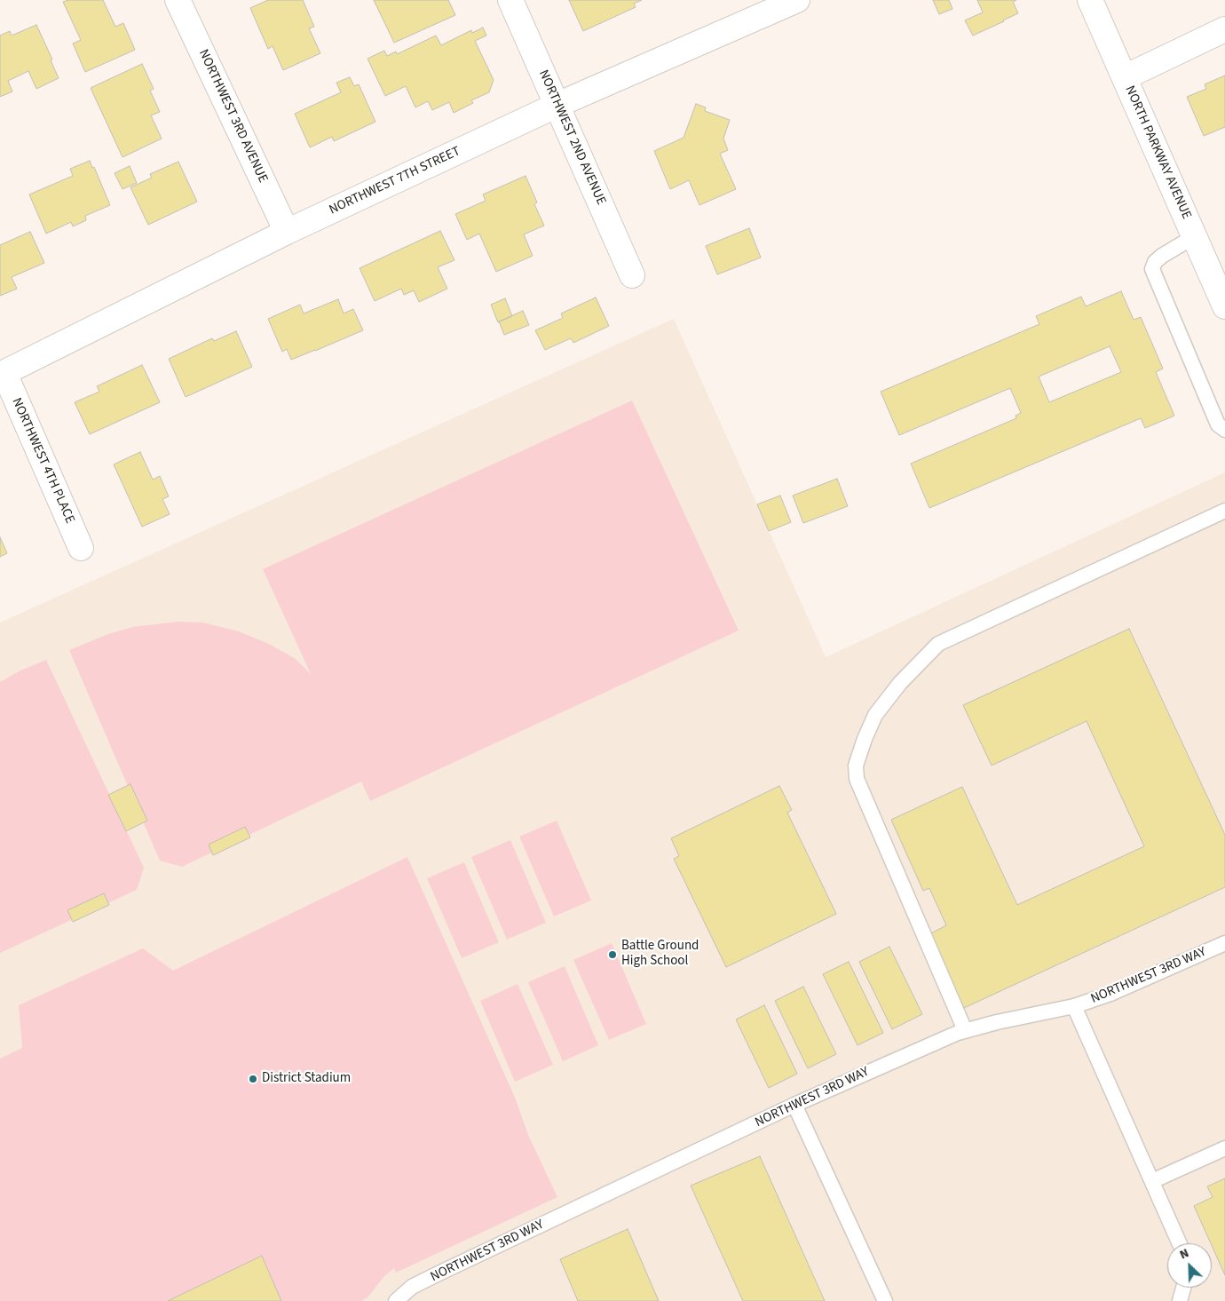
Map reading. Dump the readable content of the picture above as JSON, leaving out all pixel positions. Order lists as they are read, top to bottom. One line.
{"streets":{"street":["NORTHWEST 3RD AVENUE","NORTHWEST 2ND AVENUE","NORTH PARKWAY AVENUE","NORTHWEST 7TH STREET","NORTHWEST 4TH PLACE"],"lane":["NORTHWEST 3RD WAY"]},"crossings":[["NORTHWEST 3RD AVENUE","NORTHWEST 7TH STREET"],["NORTHWEST 2ND AVENUE","NORTHWEST 7TH STREET"],["NORTHWEST 7TH STREET","NORTHWEST 4TH PLACE"]],"places":["Battle Ground High School","District Stadium"],"north":"top left"}
